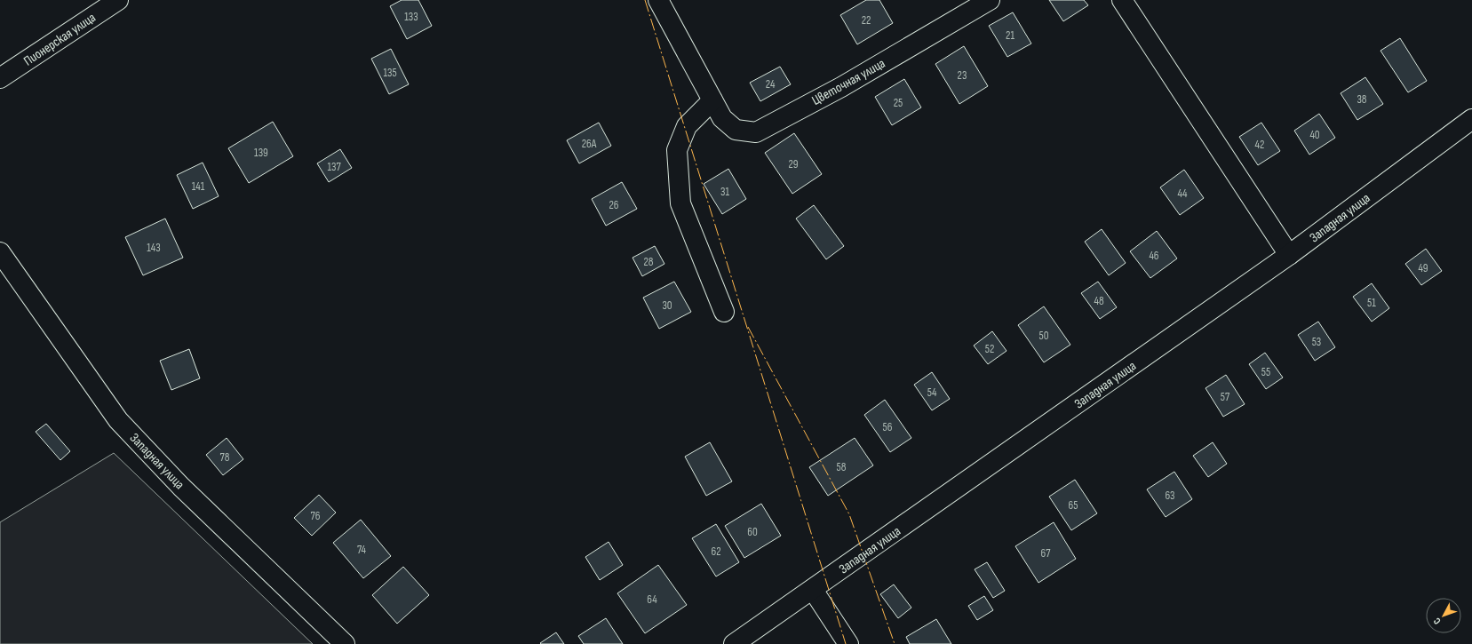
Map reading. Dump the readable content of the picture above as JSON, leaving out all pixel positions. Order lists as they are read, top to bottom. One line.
{"streets":{"street":["Пионерская улица","Цветочная улица","Западная улица"]},"house_numbers":["133","22","21","135","23","24","38","25","40","26А","42","139","29","137","141","31","44","26","143","46","28","49","48","51","30","50","53","52","55","54","57","56","78","58","63","65","76","60","74","62","67","64"],"north":"bottom left"}
